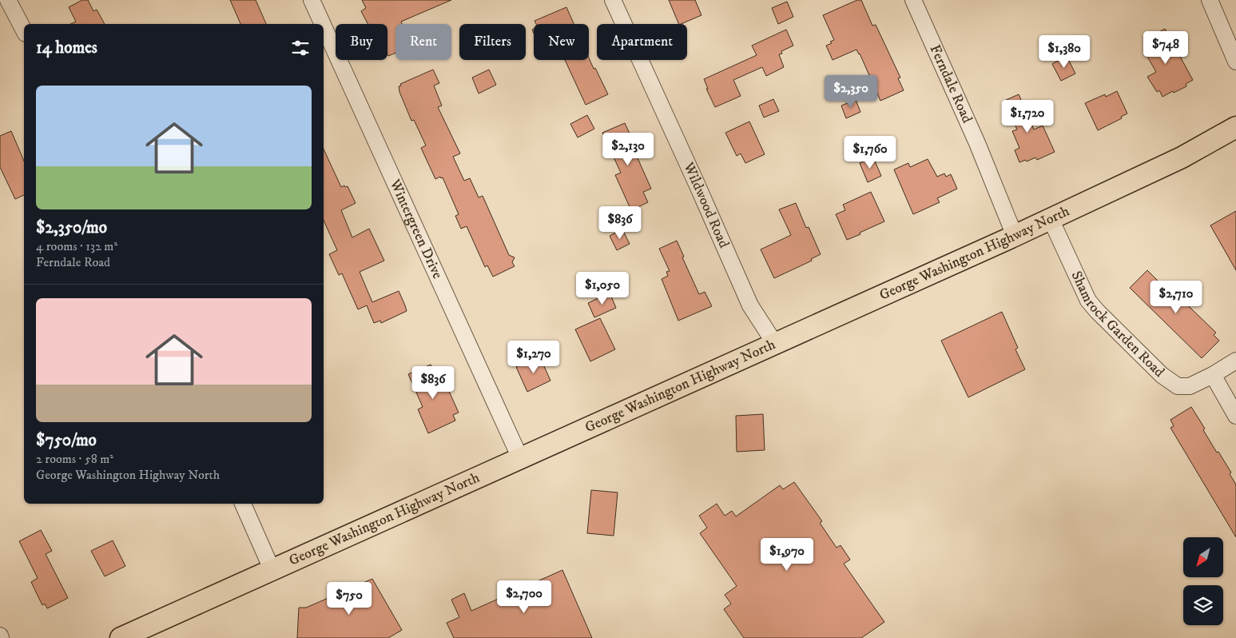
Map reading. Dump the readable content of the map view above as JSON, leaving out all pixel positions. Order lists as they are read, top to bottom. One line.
{"streets":{"main road":["George Washington Highway North"],"street":["Ferndale Road","Wildwood Road","Wintergreen Drive","Shamrock Garden Road"]},"crossings":[["Ferndale Road","George Washington Highway North"],["Wildwood Road","George Washington Highway North"],["Wintergreen Drive","George Washington Highway North"],["George Washington Highway North","Shamrock Garden Road"]],"north":"bottom left","page":{"chip":["Buy","Rent","Filters","New","Apartment"],"heading":"14 homes","price":["$748","$1,380","$2,350","$1,720","$2,130","$1,760","$836","$1,050","$2,710","$1,270","$836","$1,970","$2,700","$750"],"list":[{"name":"$2,350/mo","note":"4 rooms · 132 m² · Ferndale Road"},{"name":"$750/mo","note":"2 rooms · 58 m² · George Washington Highway North"}]}}
